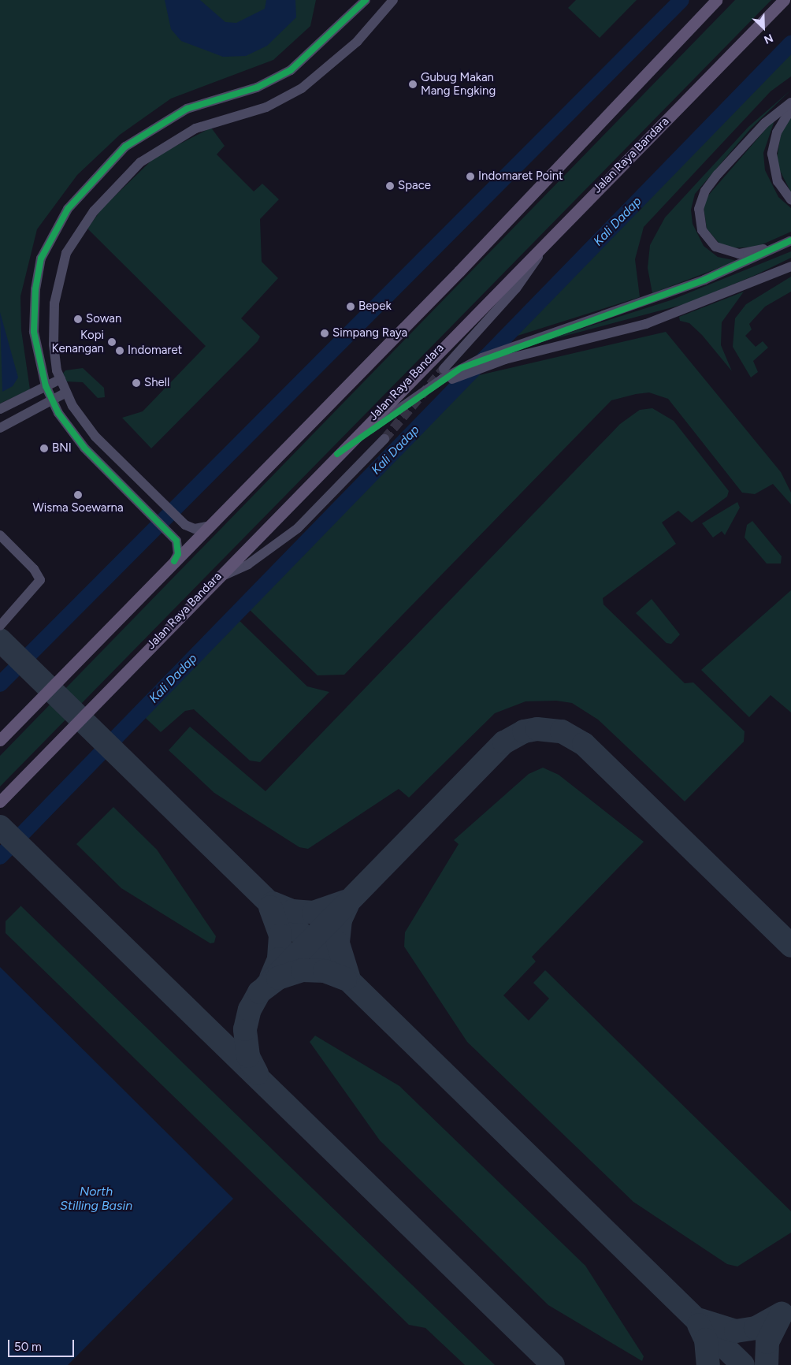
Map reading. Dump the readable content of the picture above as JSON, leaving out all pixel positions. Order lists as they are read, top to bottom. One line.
{"streets":{"main road":["Jalan Raya Bandara"]},"water":["Kali Dadap","North Stilling Basin"],"places":["Gubug Makan Mang Engking","Indomaret Point","Space","Bepek","Sowan","Simpang Raya","Kopi Kenangan","Indomaret","Shell","BNI","Wisma Soewarna"],"scale_bar":"50 m","north":"bottom right"}
